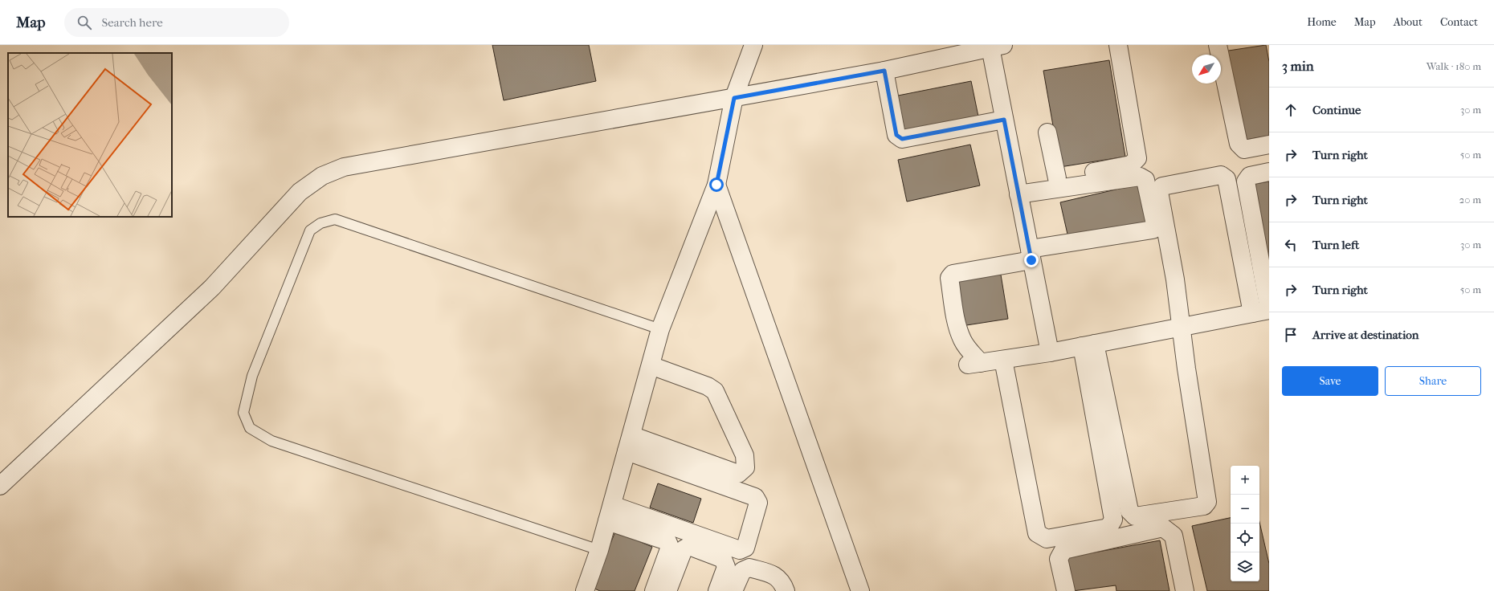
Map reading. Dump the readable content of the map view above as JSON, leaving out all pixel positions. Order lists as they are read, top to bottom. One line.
{"north":"bottom left","page":{"header":"Map","search":"Search here","nav":["Home","Map","About","Contact"],"heading":["3 min","Walk · 180 m"],"list":[["Continue","30 m"],["Turn right","50 m"],["Turn right","20 m"],["Turn left","30 m"],["Turn right","50 m"],"Arrive at destination"],"buttons":["Save","Share"],"map_buttons":["+","−"]}}
